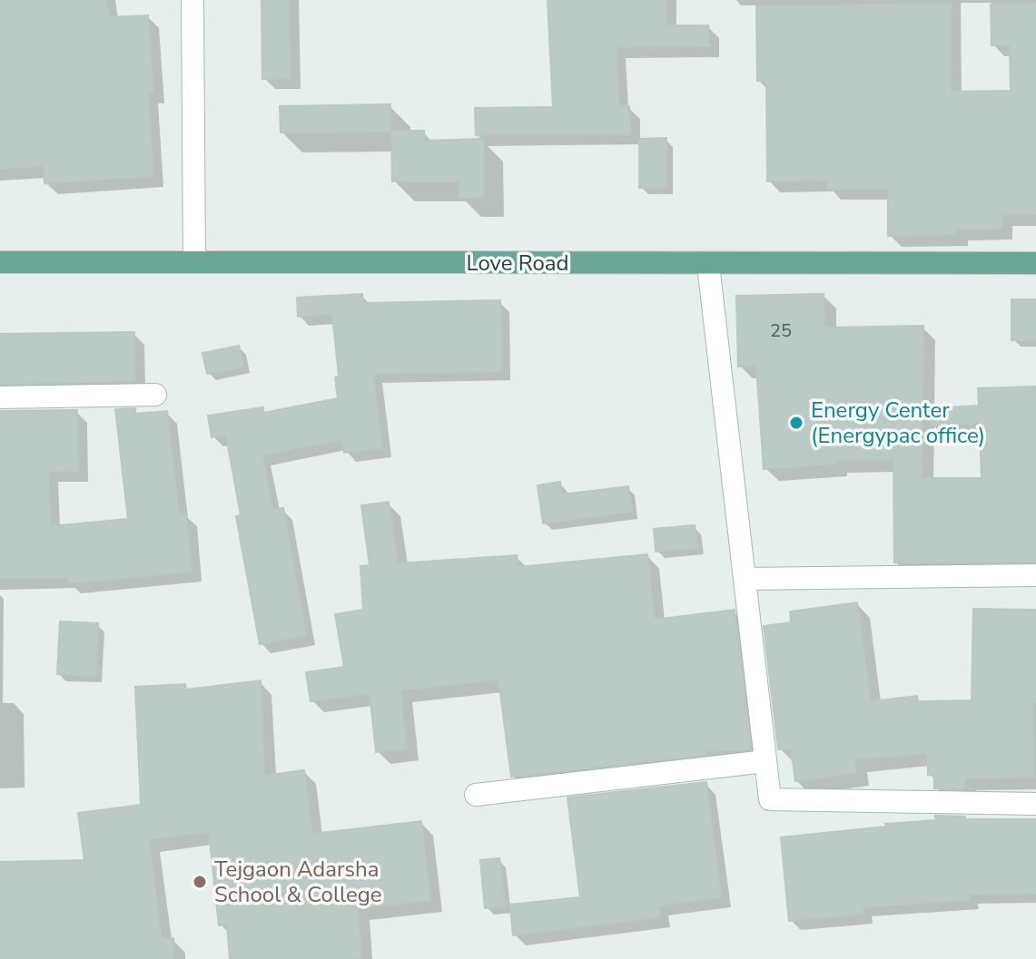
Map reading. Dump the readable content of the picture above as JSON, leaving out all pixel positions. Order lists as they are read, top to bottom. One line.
{"streets":{"main road":["Love Road"]},"places":["Energy Center (Energypac office)","Tejgaon Adarsha School & College"],"house_numbers":["25"]}
